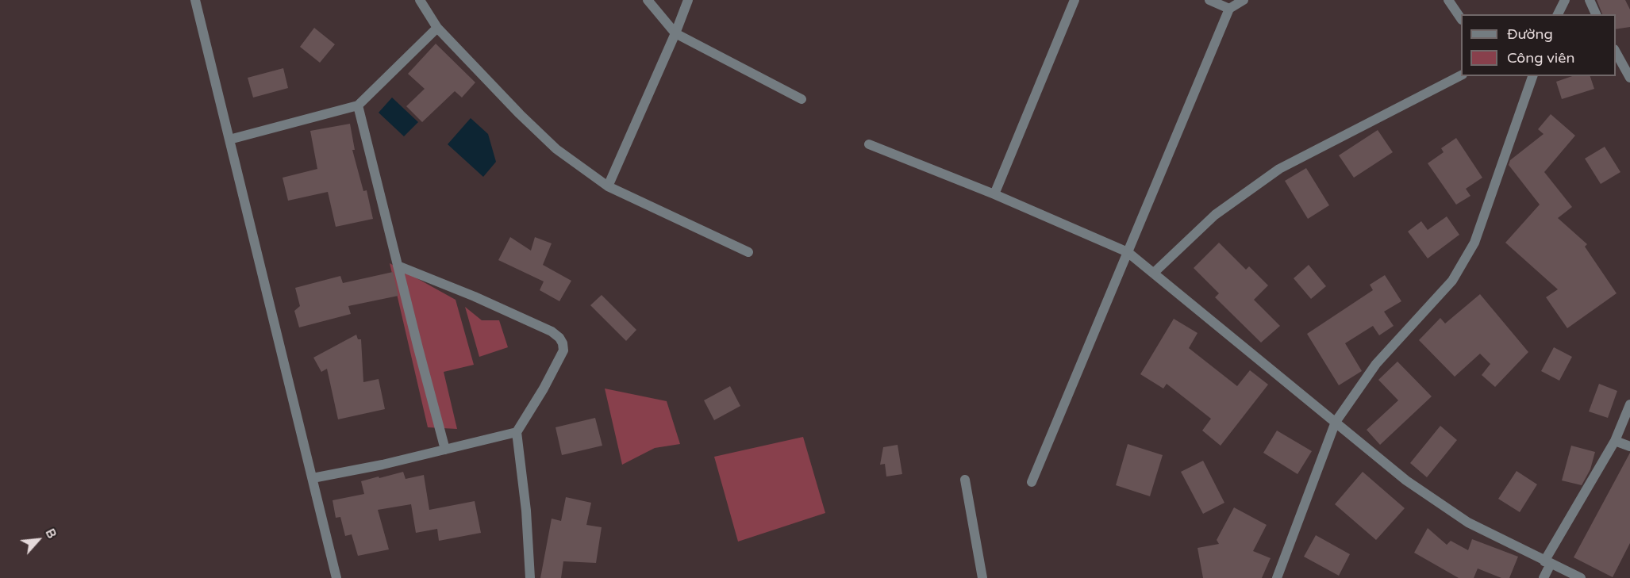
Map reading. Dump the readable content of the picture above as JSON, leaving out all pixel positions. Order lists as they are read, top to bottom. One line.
{"legend":["Đường","Công viên"],"north":"top right"}
